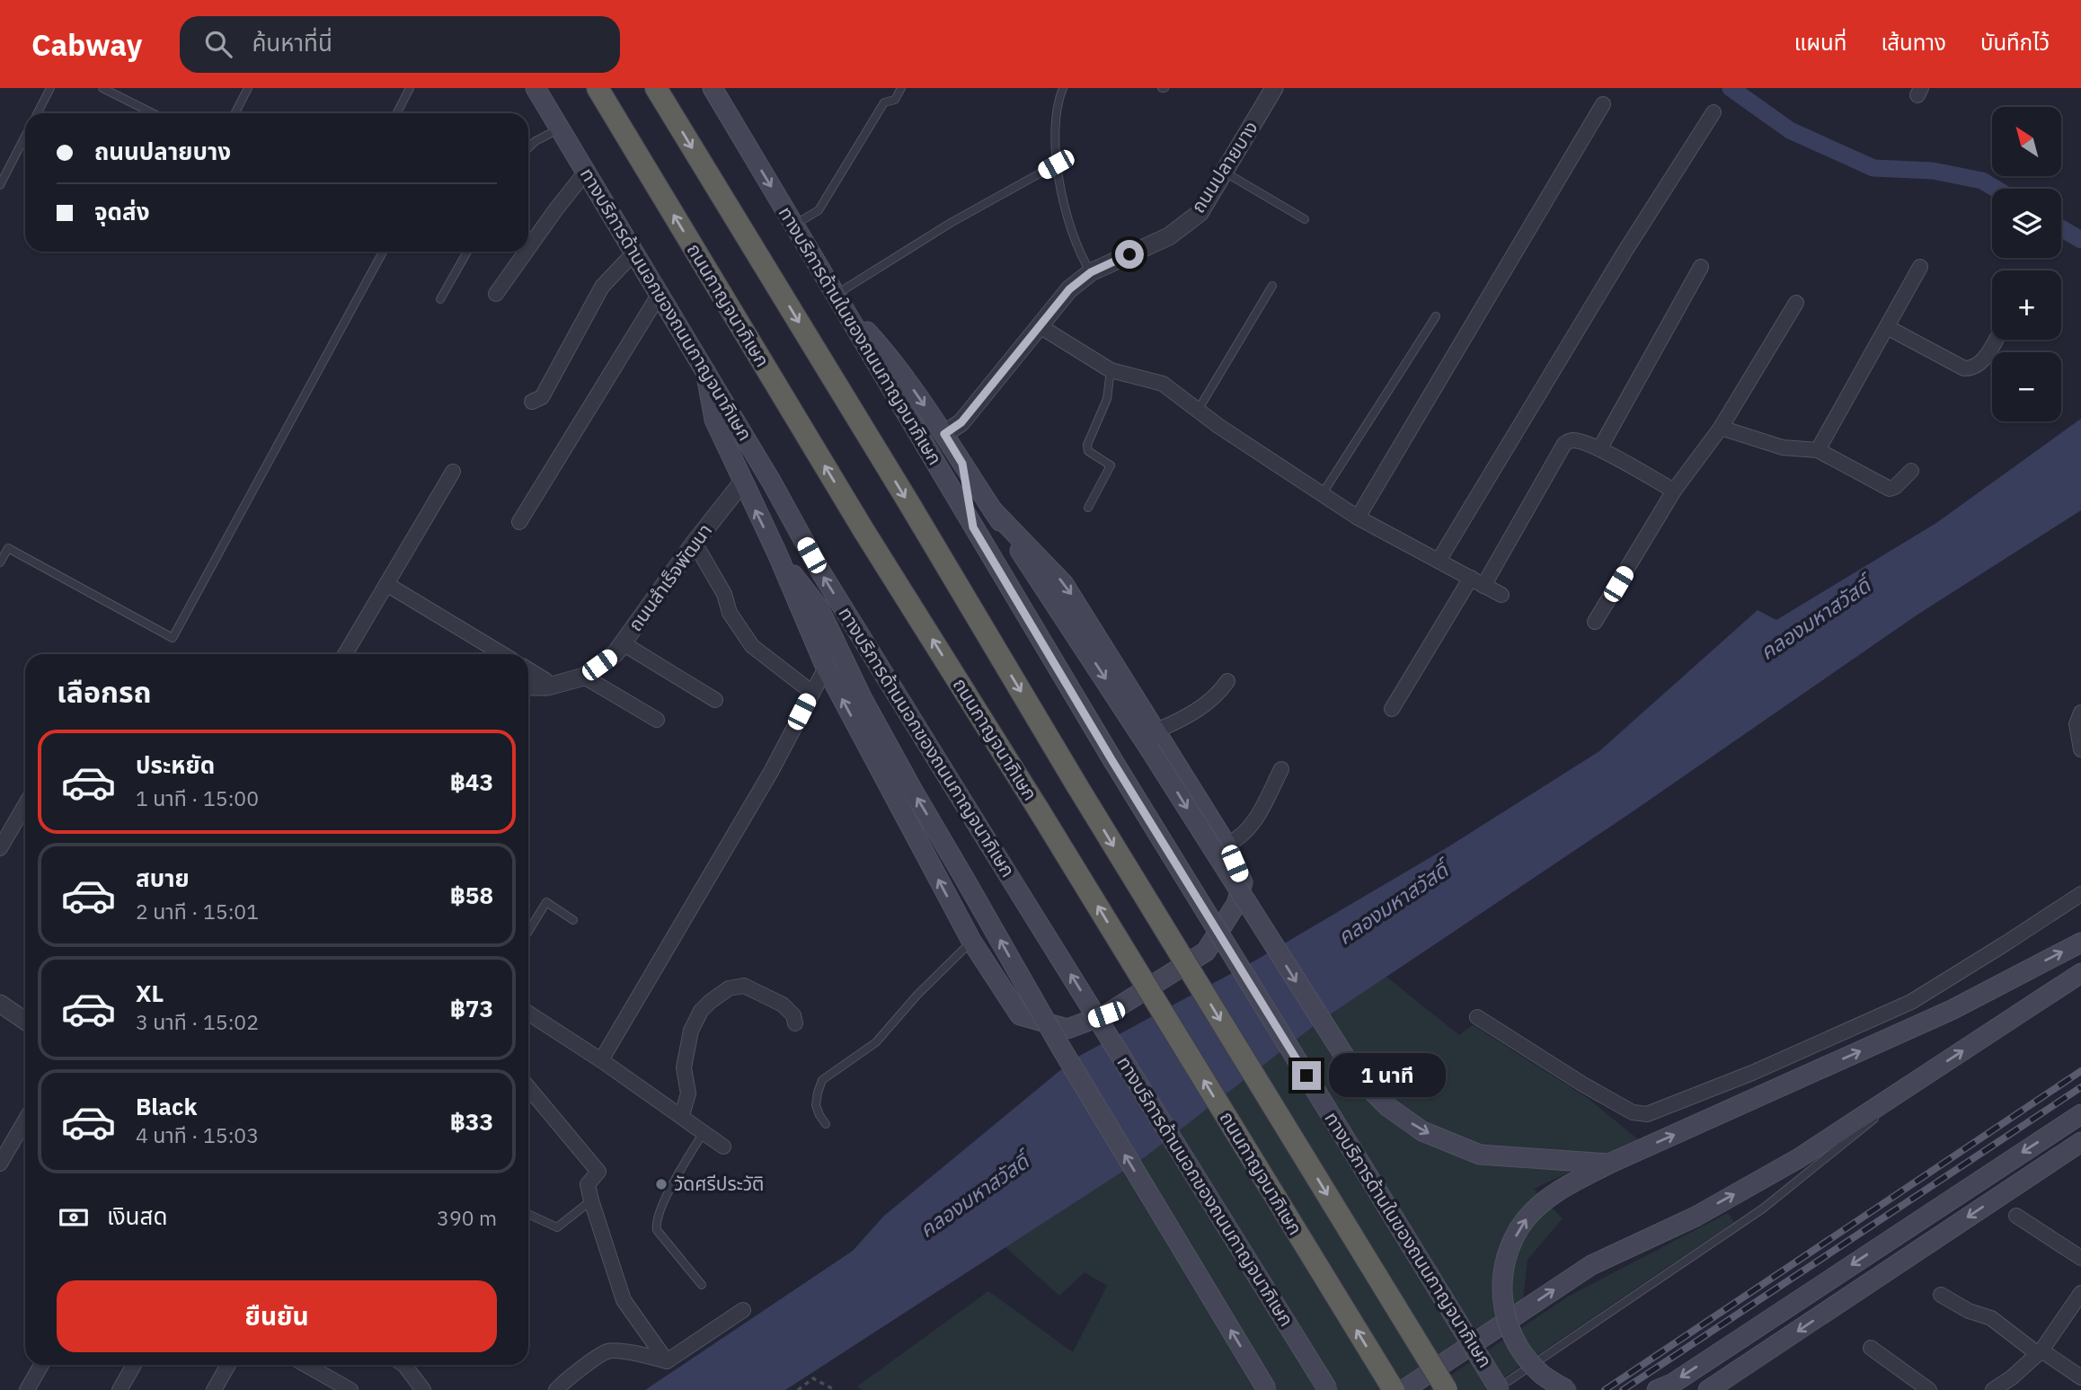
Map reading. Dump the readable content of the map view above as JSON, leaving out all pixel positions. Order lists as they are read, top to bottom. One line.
{"streets":{"highway":["ถนนกาญจนาภิเษก"],"main road":["ทางบริการด้านนอกของถนนกาญจนาภิเษก","ทางบริการด้านในของถนนกาญจนาภิเษก"],"street":["ถนนปลายบาง","ถนนสำเร็จพัฒนา"]},"water":["คลองมหาสวัสดิ์"],"places":["วัดศรีประวัติ"],"north":"top left","page":{"header":"Cabway","search":"ค้นหาที่นี่","nav":["แผนที่","เส้นทาง","บันทึกไว้"],"map_buttons":["+","−"],"banner":["ถนนปลายบาง","จุดส่ง"],"heading":"เลือกรถ","list":[{"name":"ประหยัด","note":"1 นาที · 15:00","value":"฿43"},{"name":"สบาย","note":"2 นาที · 15:01","value":"฿58"},{"name":"XL","note":"3 นาที · 15:02","value":"฿73"},{"name":"Black","note":"4 นาที · 15:03","value":"฿33"}],"bubble":"1 นาที","pay":["เงินสด","390 m"],"buttons":"ยืนยัน"}}
